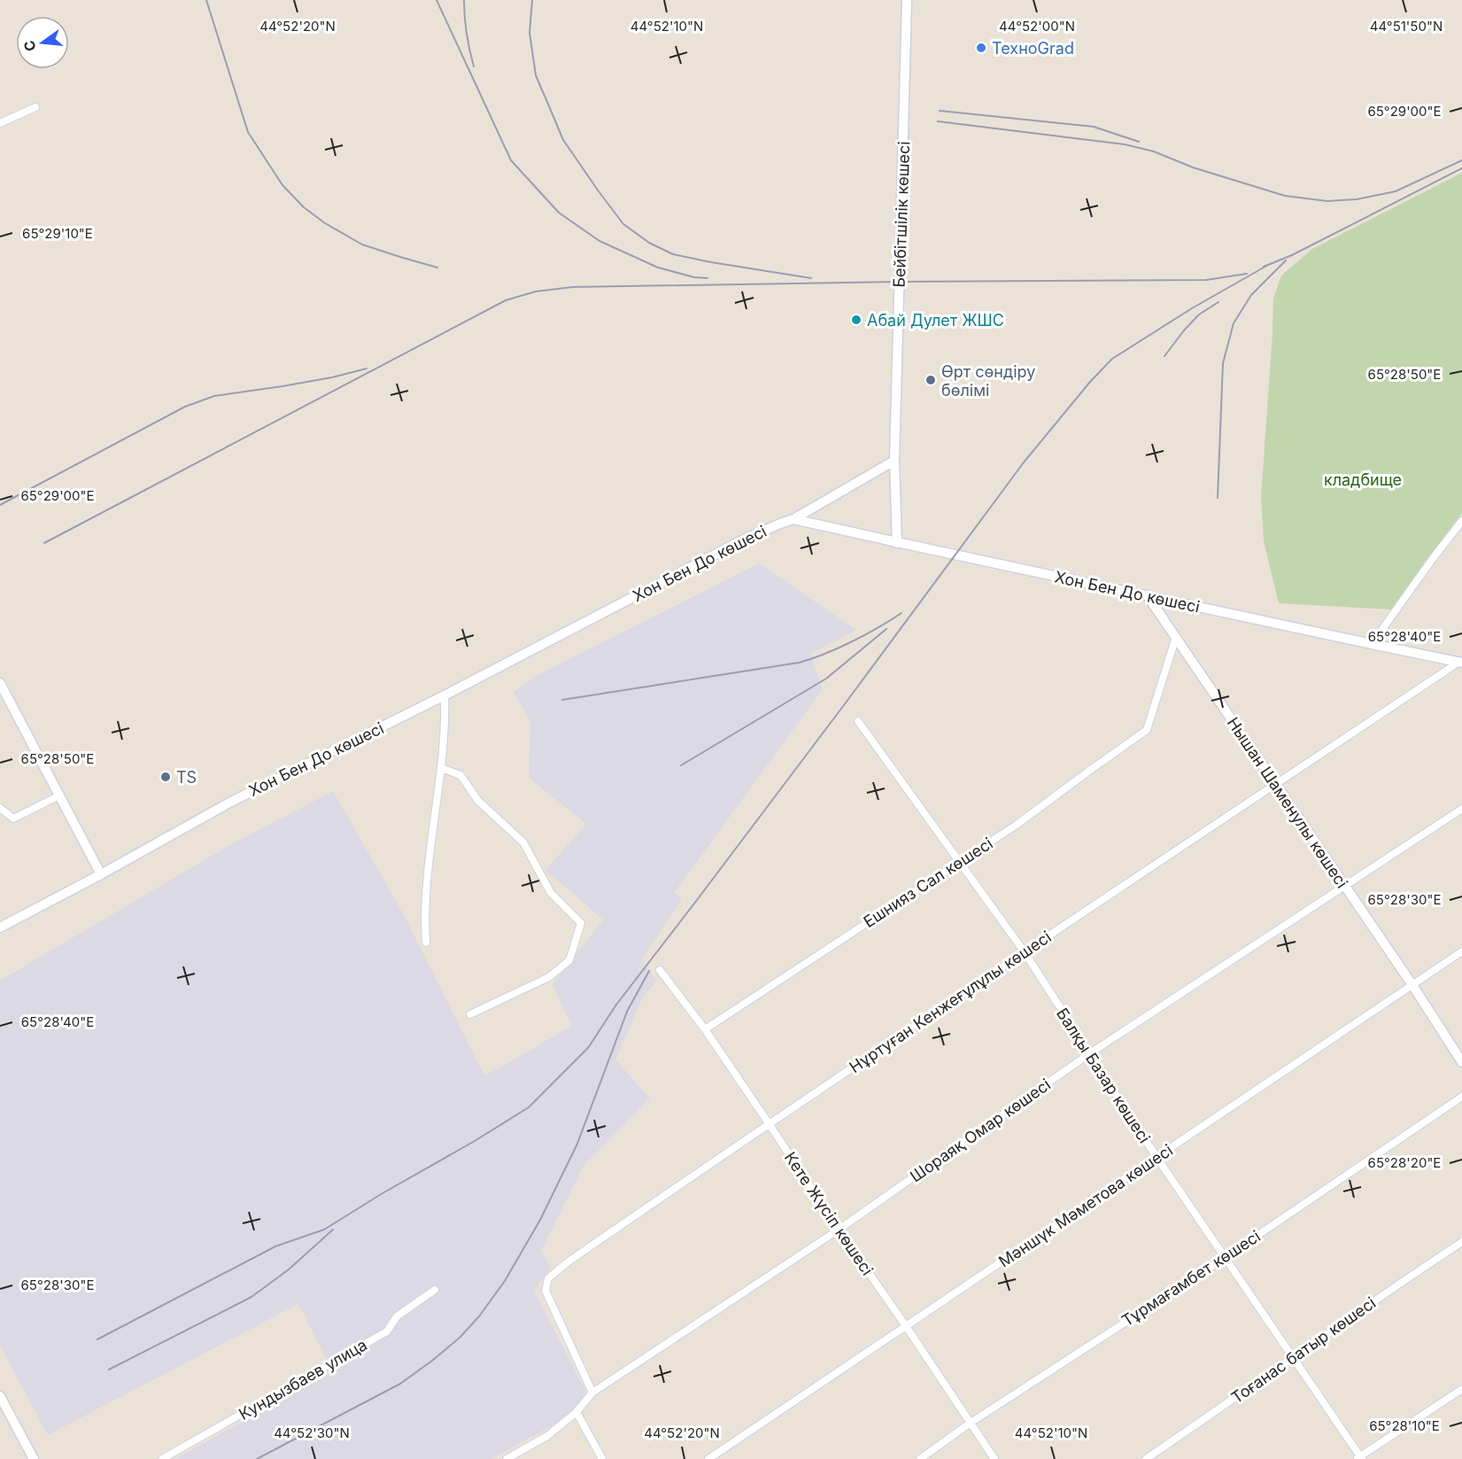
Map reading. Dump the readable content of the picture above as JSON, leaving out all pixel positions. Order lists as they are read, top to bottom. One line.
{"streets":{"street":["Бейбітшілік көшесі","Хон Бен До көшесі","Нышан Шаменулы көшесі","Ешнияз Сал көшесі","Нұртуған Кенжеғұлұлы көшесі","Балқы Базар көшесі","Шораяқ Омар көшесі","Мәншүк Мәметова көшесі","Кете Жүсіп көшесі","Тұрмағамбет көшесі","Тоғанас батыр көшесі","Кундызбаев улица"]},"crossings":[["Бейбітшілік көшесі","Хон Бен До көшесі"],["Хон Бен До көшесі","Нышан Шаменулы көшесі"],["Хон Бен До көшесі","Нұртуған Кенжеғұлұлы көшесі"],["Нышан Шаменулы көшесі","Ешнияз Сал көшесі"],["Нышан Шаменулы көшесі","Нұртуған Кенжеғұлұлы көшесі"],["Нышан Шаменулы көшесі","Шораяқ Омар көшесі"],["Нышан Шаменулы көшесі","Мәншүк Мәметова көшесі"],["Ешнияз Сал көшесі","Балқы Базар көшесі"],["Ешнияз Сал көшесі","Кете Жүсіп көшесі"],["Нұртуған Кенжеғұлұлы көшесі","Балқы Базар көшесі"],["Нұртуған Кенжеғұлұлы көшесі","Шораяқ Омар көшесі"],["Нұртуған Кенжеғұлұлы көшесі","Кете Жүсіп көшесі"],["Балқы Базар көшесі","Шораяқ Омар көшесі"],["Балқы Базар көшесі","Мәншүк Мәметова көшесі"],["Балқы Базар көшесі","Тұрмағамбет көшесі"],["Балқы Базар көшесі","Тоғанас батыр көшесі"],["Шораяқ Омар көшесі","Кете Жүсіп көшесі"],["Мәншүк Мәметова көшесі","Кете Жүсіп көшесі"],["Кете Жүсіп көшесі","Тұрмағамбет көшесі"]],"parks":["кладбище"],"places":["ТехноGrad","Абай Дулет ЖШС","Өрт сөндіру бөлімі","TS"],"north":"left","coordinates":["44°52'20\"N","44°52'10\"N","44°52'00\"N","44°51'50\"N","65°29'00\"E","65°29'10\"E","65°28'50\"E","65°28'40\"E","65°28'30\"E","65°28'20\"E","65°28'10\"E","44°52'30\"N"]}
